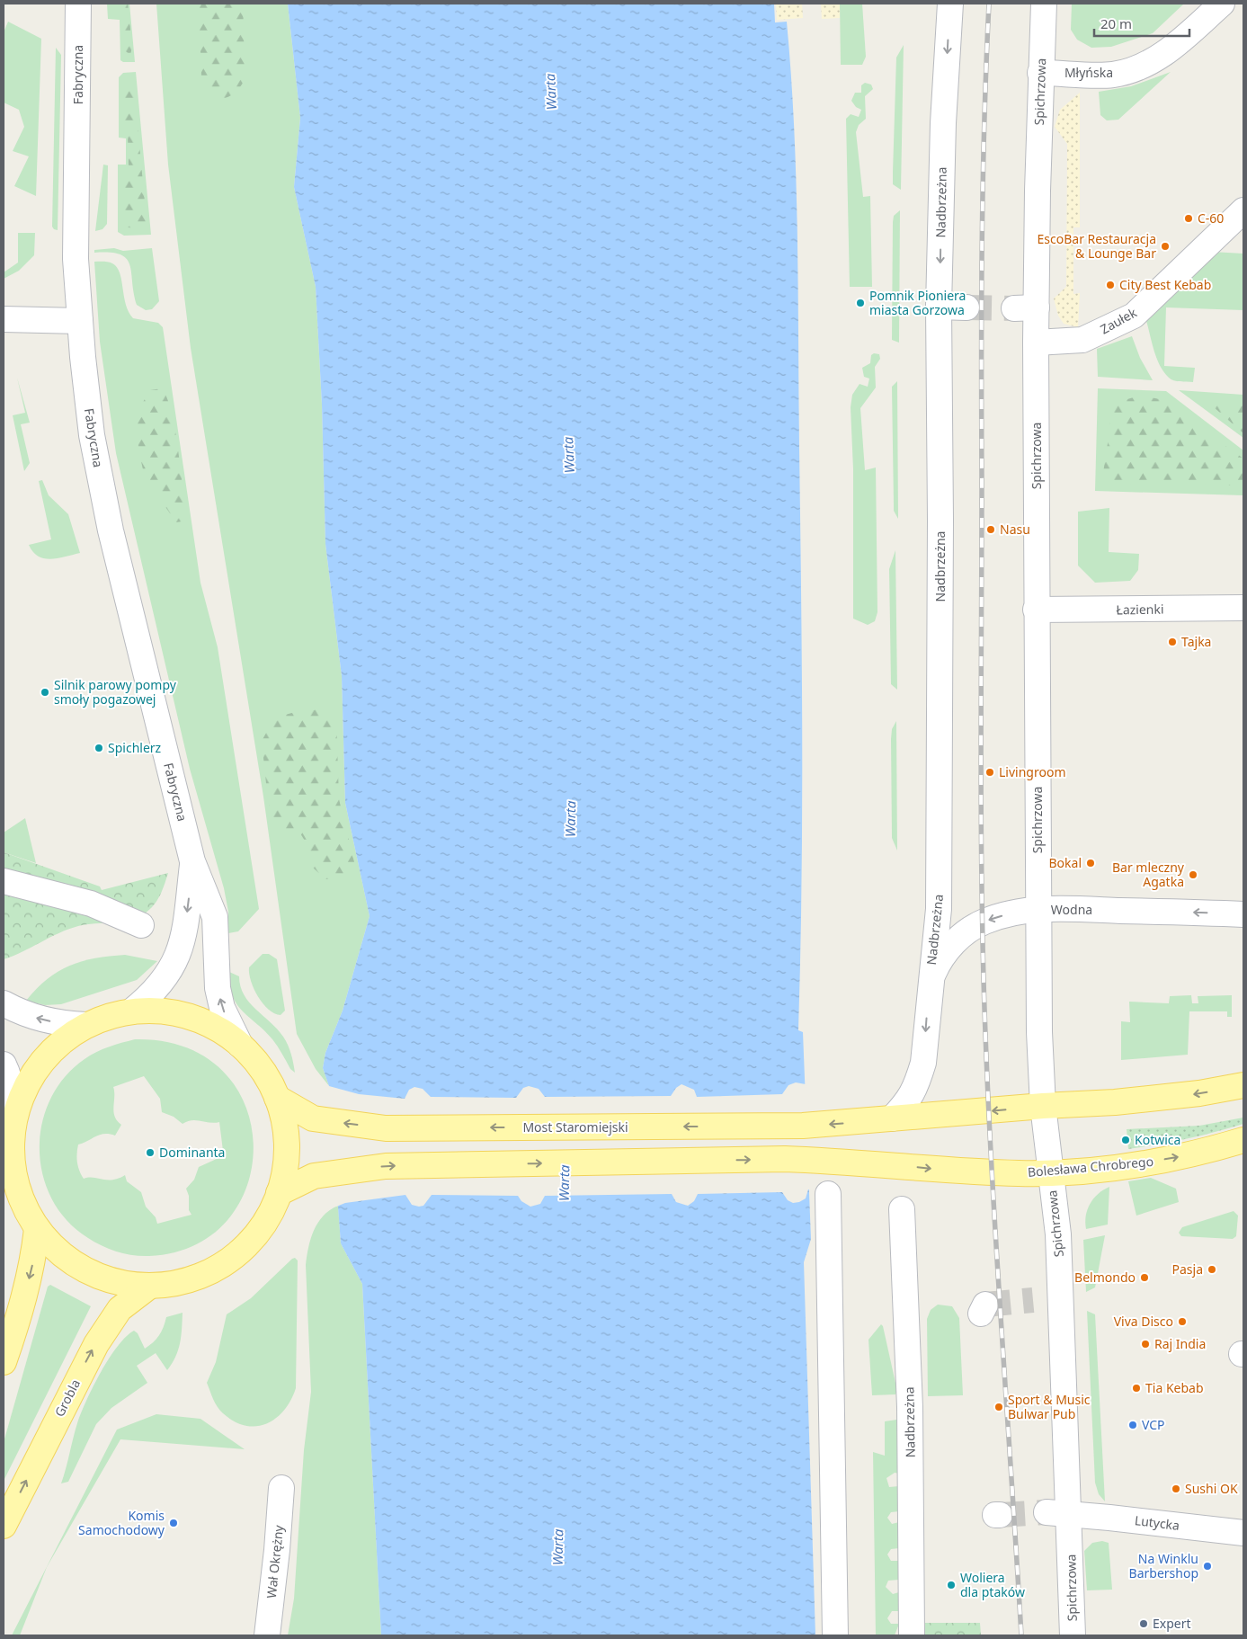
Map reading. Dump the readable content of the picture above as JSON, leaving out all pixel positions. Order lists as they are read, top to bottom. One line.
{"streets":{"main road":["Most Staromiejski","Bolesława Chrobrego","Grobla"],"street":["Młyńska","Fabryczna","Spichrzowa","Nadbrzeżna","Zaułek","Łazienki","Wodna","Lutycka","Wał Okrężny"]},"crossings":[["Młyńska","Spichrzowa"],["Spichrzowa","Zaułek"],["Spichrzowa","Łazienki"],["Spichrzowa","Wodna"],["Spichrzowa","Bolesława Chrobrego"],["Spichrzowa","Lutycka"],["Nadbrzeżna","Wodna"],["Nadbrzeżna","Most Staromiejski"]],"one_way":["Wodna","Most Staromiejski"],"water":["Warta"],"places":["C-60","EscoBar Restauracja & Lounge Bar","City Best Kebab","Pomnik Pioniera miasta Gorzowa","Nasu","Tajka","Silnik parowy pompy smoły pogazowej","Spichlerz","Livingroom","Bokal","Bar mleczny Agatka","Kotwica","Dominanta","Pasja","Belmondo","Viva Disco","Raj India","Tia Kebab","Sport & Music Bulwar Pub","VCP","Sushi OK","Komis Samochodowy","Na Winklu Barbershop","Woliera dla ptaków","Expert"],"scale_bar":"20 m"}
